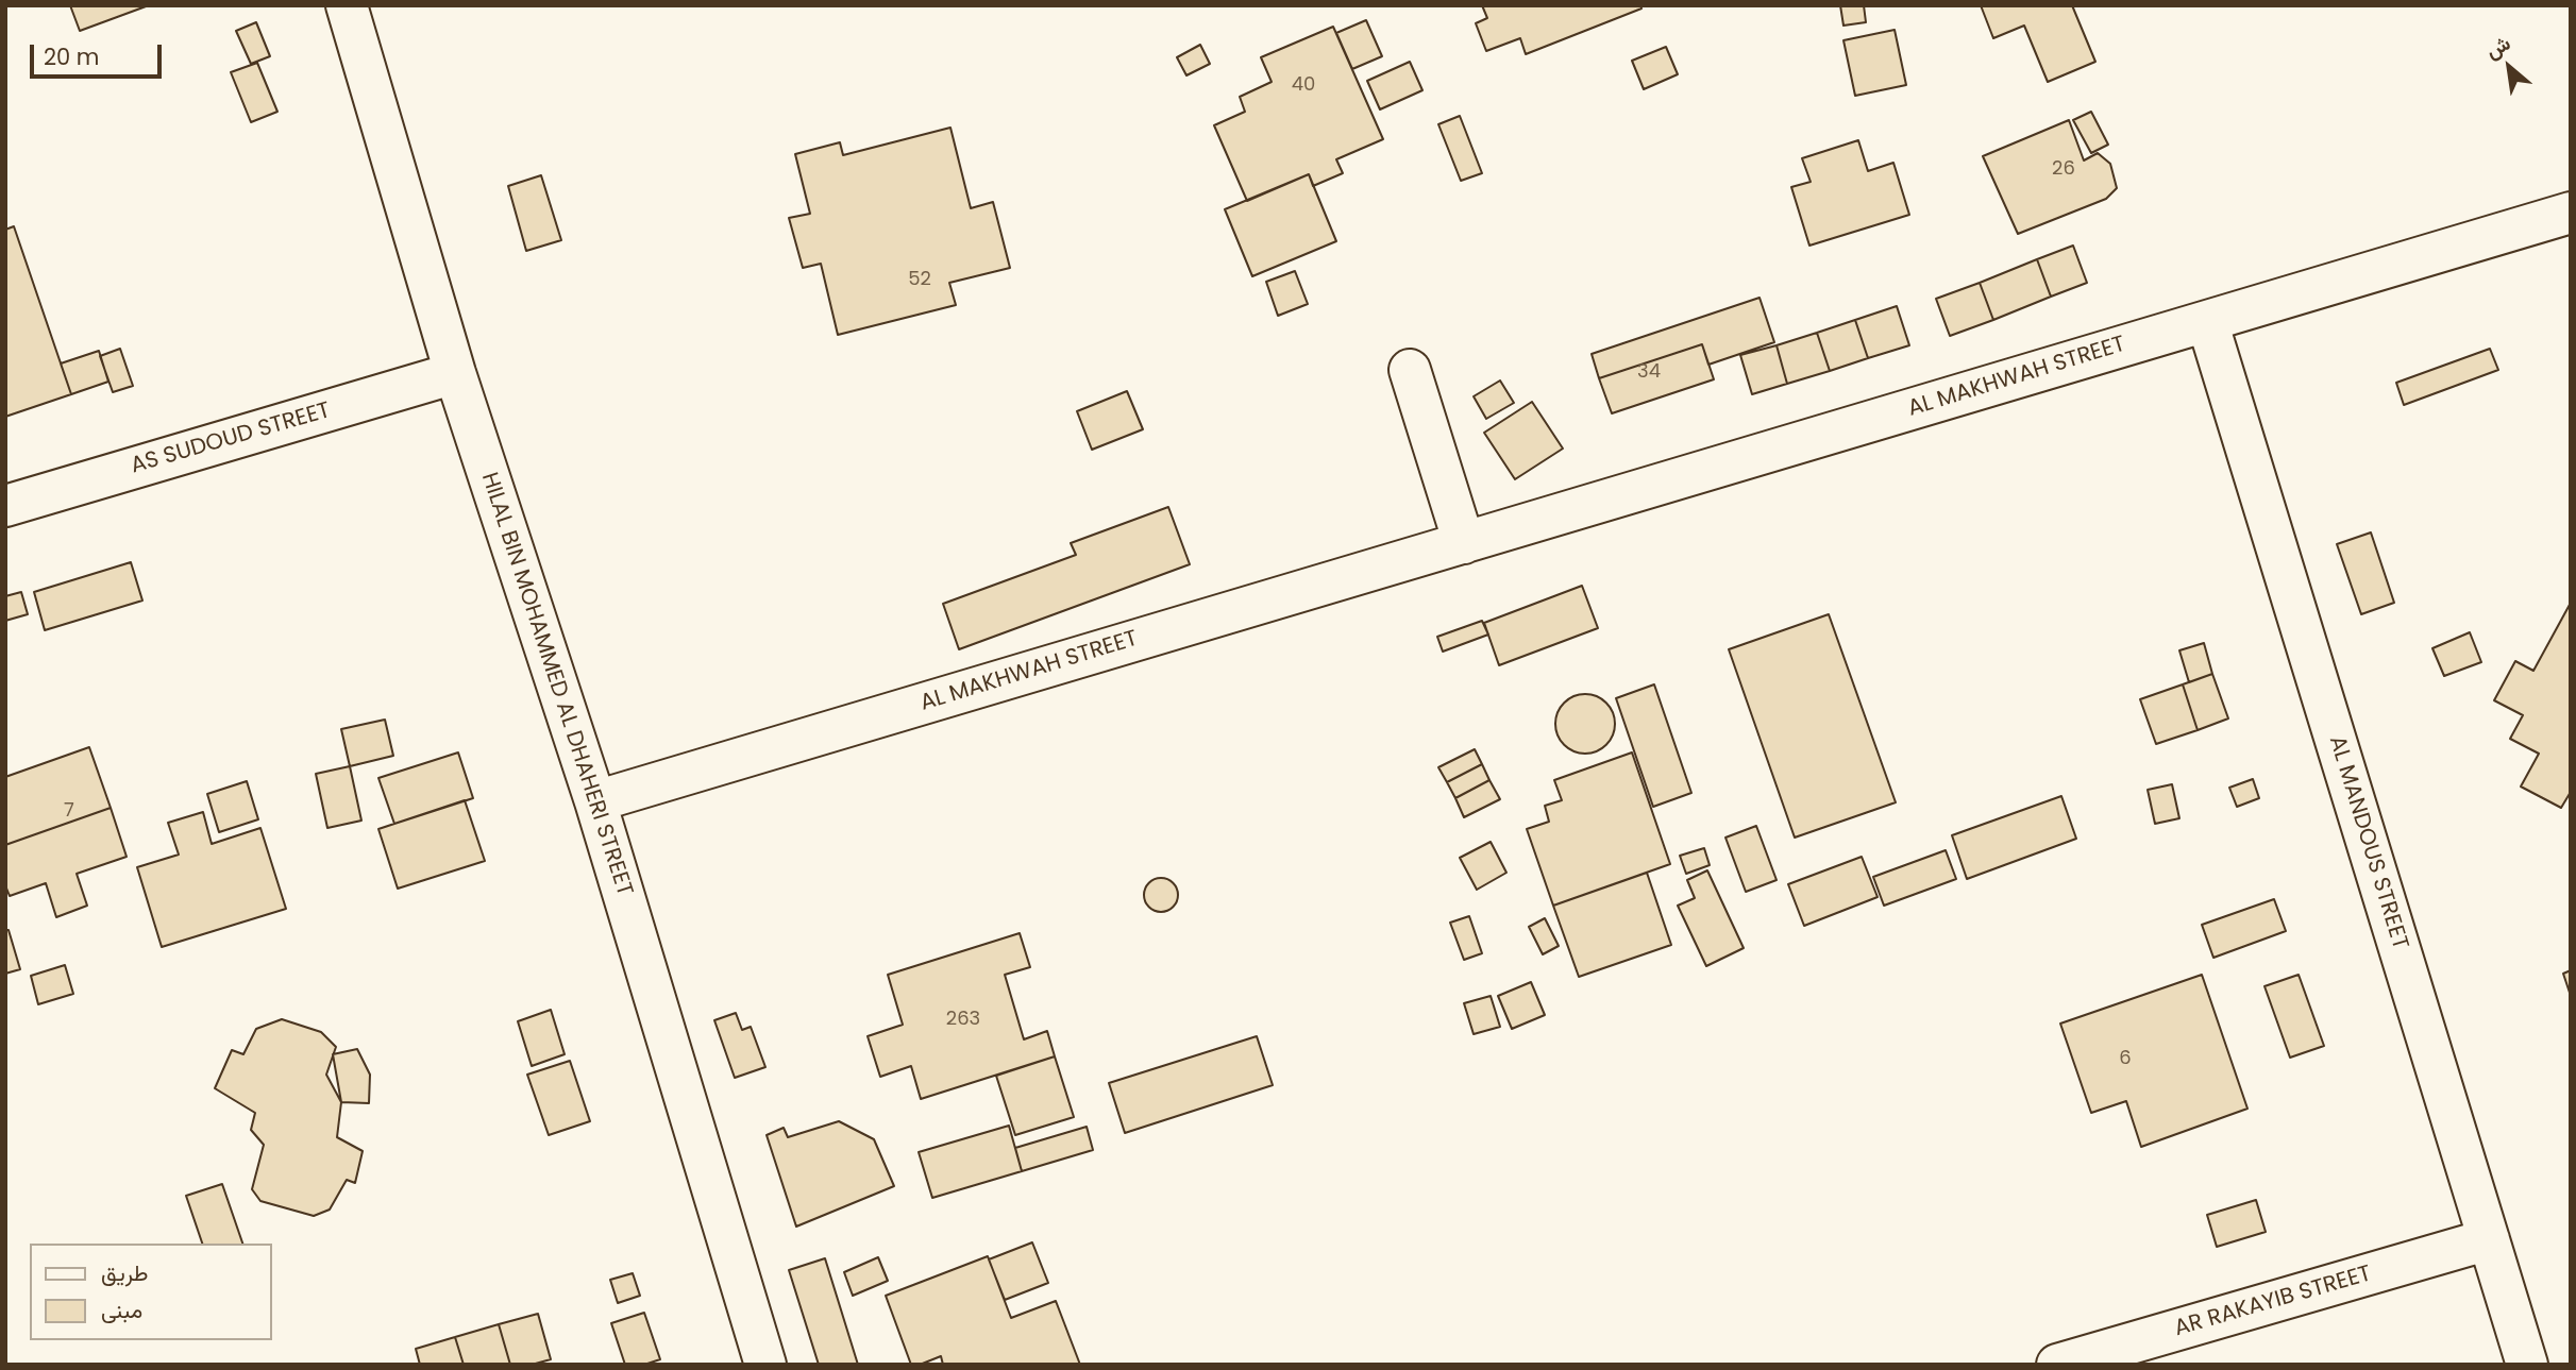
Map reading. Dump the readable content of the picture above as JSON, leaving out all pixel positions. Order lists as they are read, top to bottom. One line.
{"streets":{"street":["AL MAKHWAH STREET","AS SUDOUD STREET","HILAL BIN MOHAMMED AL DHAHERI STREET","AL MANDOUS STREET","AR RAKAYIB STREET"]},"crossings":[["AL MAKHWAH STREET","HILAL BIN MOHAMMED AL DHAHERI STREET"],["AL MAKHWAH STREET","AL MANDOUS STREET"],["AS SUDOUD STREET","HILAL BIN MOHAMMED AL DHAHERI STREET"],["AL MANDOUS STREET","AR RAKAYIB STREET"]],"house_numbers":["40","26","52","34","7","263","6"],"legend":["طريق","مبنى"],"scale_bar":"20 m","north":"top left"}
